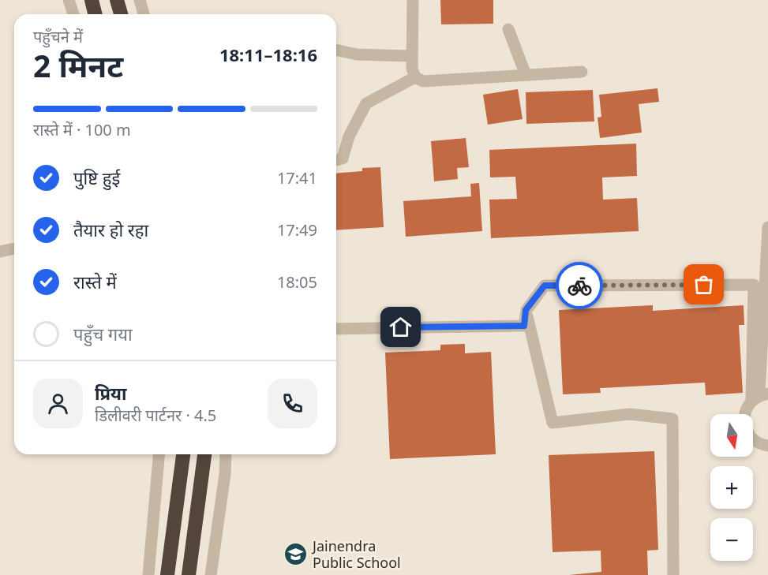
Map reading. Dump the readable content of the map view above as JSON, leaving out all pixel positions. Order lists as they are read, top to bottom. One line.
{"places":{"school or university":["Jainendra Public School"]},"north":"bottom","page":{"heading":["2 मिनट","पहुँचने में","18:11–18:16"],"panel":["प्रिया","डिलीवरी पार्टनर · 4.5"],"bar":"रास्ते में · 100 m","list":[["पुष्टि हुई","17:41"],["तैयार हो रहा","17:49"],["रास्ते में","18:05"],"पहुँच गया"],"map_buttons":["+","−"]}}
